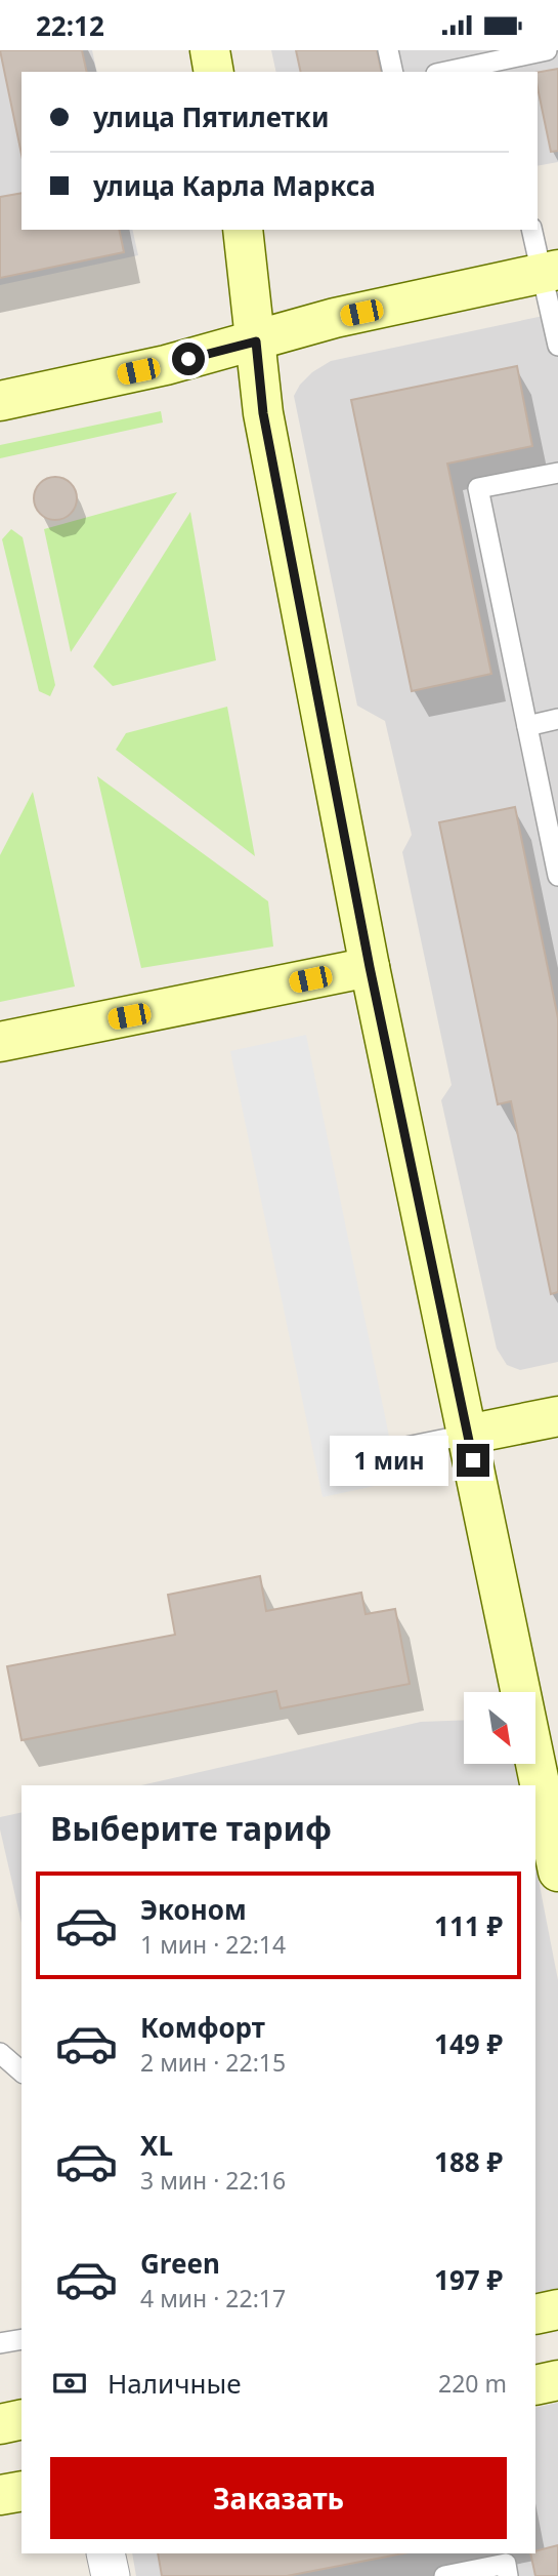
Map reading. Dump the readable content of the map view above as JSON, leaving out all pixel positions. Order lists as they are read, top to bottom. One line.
{"north":"bottom right","page":{"status":"22:12","banner":["улица Пятилетки","улица Карла Маркса"],"bubble":"1 мин","heading":"Выберите тариф","list":[{"name":"Эконом","note":"1 мин · 22:14","value":"111 ₽"},{"name":"Комфорт","note":"2 мин · 22:15","value":"149 ₽"},{"name":"XL","note":"3 мин · 22:16","value":"188 ₽"},{"name":"Green","note":"4 мин · 22:17","value":"197 ₽"}],"pay":["Наличные","220 m"],"buttons":"Заказать"}}
